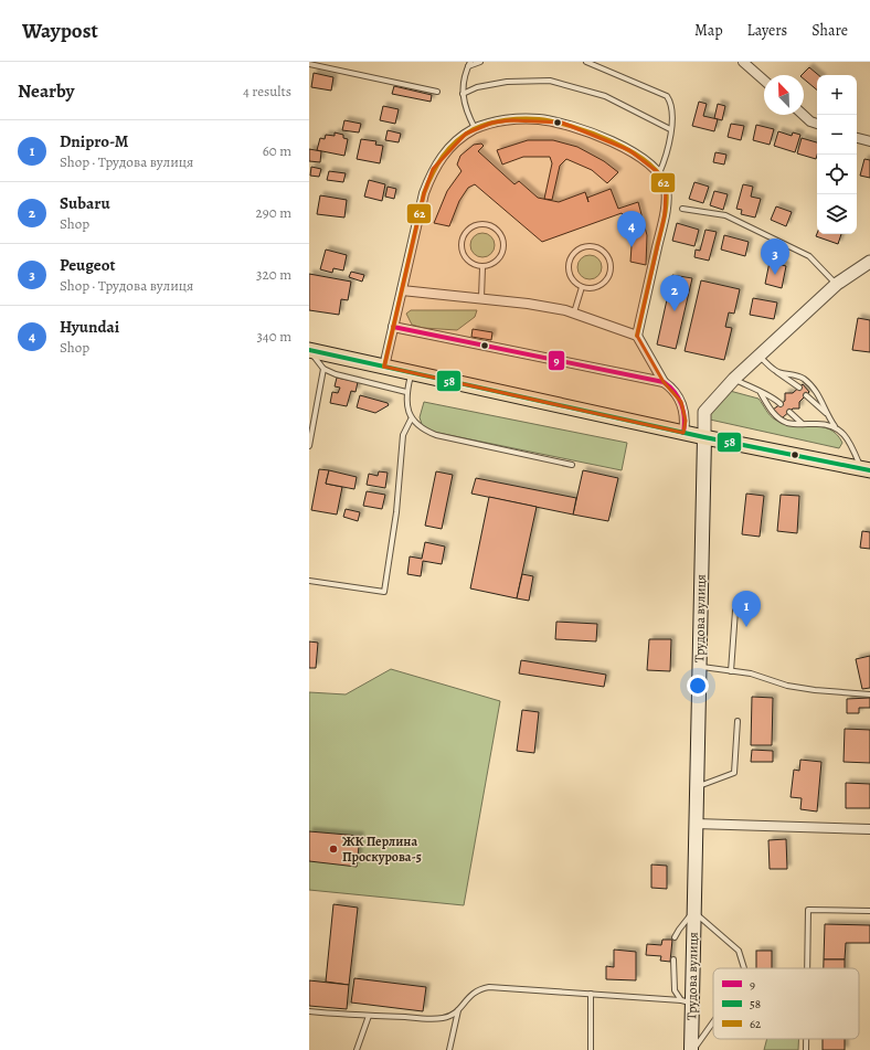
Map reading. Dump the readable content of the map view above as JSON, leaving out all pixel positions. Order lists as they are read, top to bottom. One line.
{"streets":{"main road":["Трудова вулиця"]},"places":["ЖК Перлина Проскурова-5"],"lines":["transit line 62","transit line 9","transit line 58"],"legend":["9","58","62"],"north":"top left","page":{"header":"Waypost","nav":["Map","Layers","Share"],"heading":["Nearby","4 results"],"map_buttons":["+","−"],"list":[{"mark":"1","name":"Dnipro-M","note":"Shop · Трудова вулиця","value":"60 m"},{"mark":"2","name":"Subaru","note":"Shop","value":"290 m"},{"mark":"3","name":"Peugeot","note":"Shop · Трудова вулиця","value":"320 m"},{"mark":"4","name":"Hyundai","note":"Shop","value":"340 m"}],"pins":["4","3","2","1"]}}
